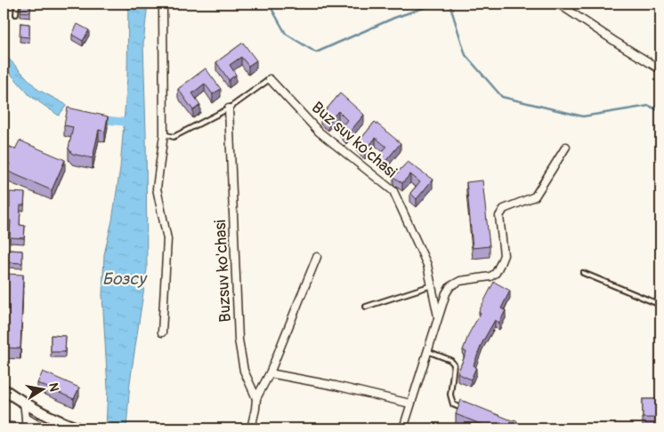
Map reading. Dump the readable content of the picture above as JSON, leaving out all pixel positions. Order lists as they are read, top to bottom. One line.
{"streets":{"street":["Buz suv ko'chasi","Buzsuv ko'chasi"]},"crossings":[["Buz suv ko'chasi","Buzsuv ko'chasi"]],"water":["Бозсу"],"north":"right"}
